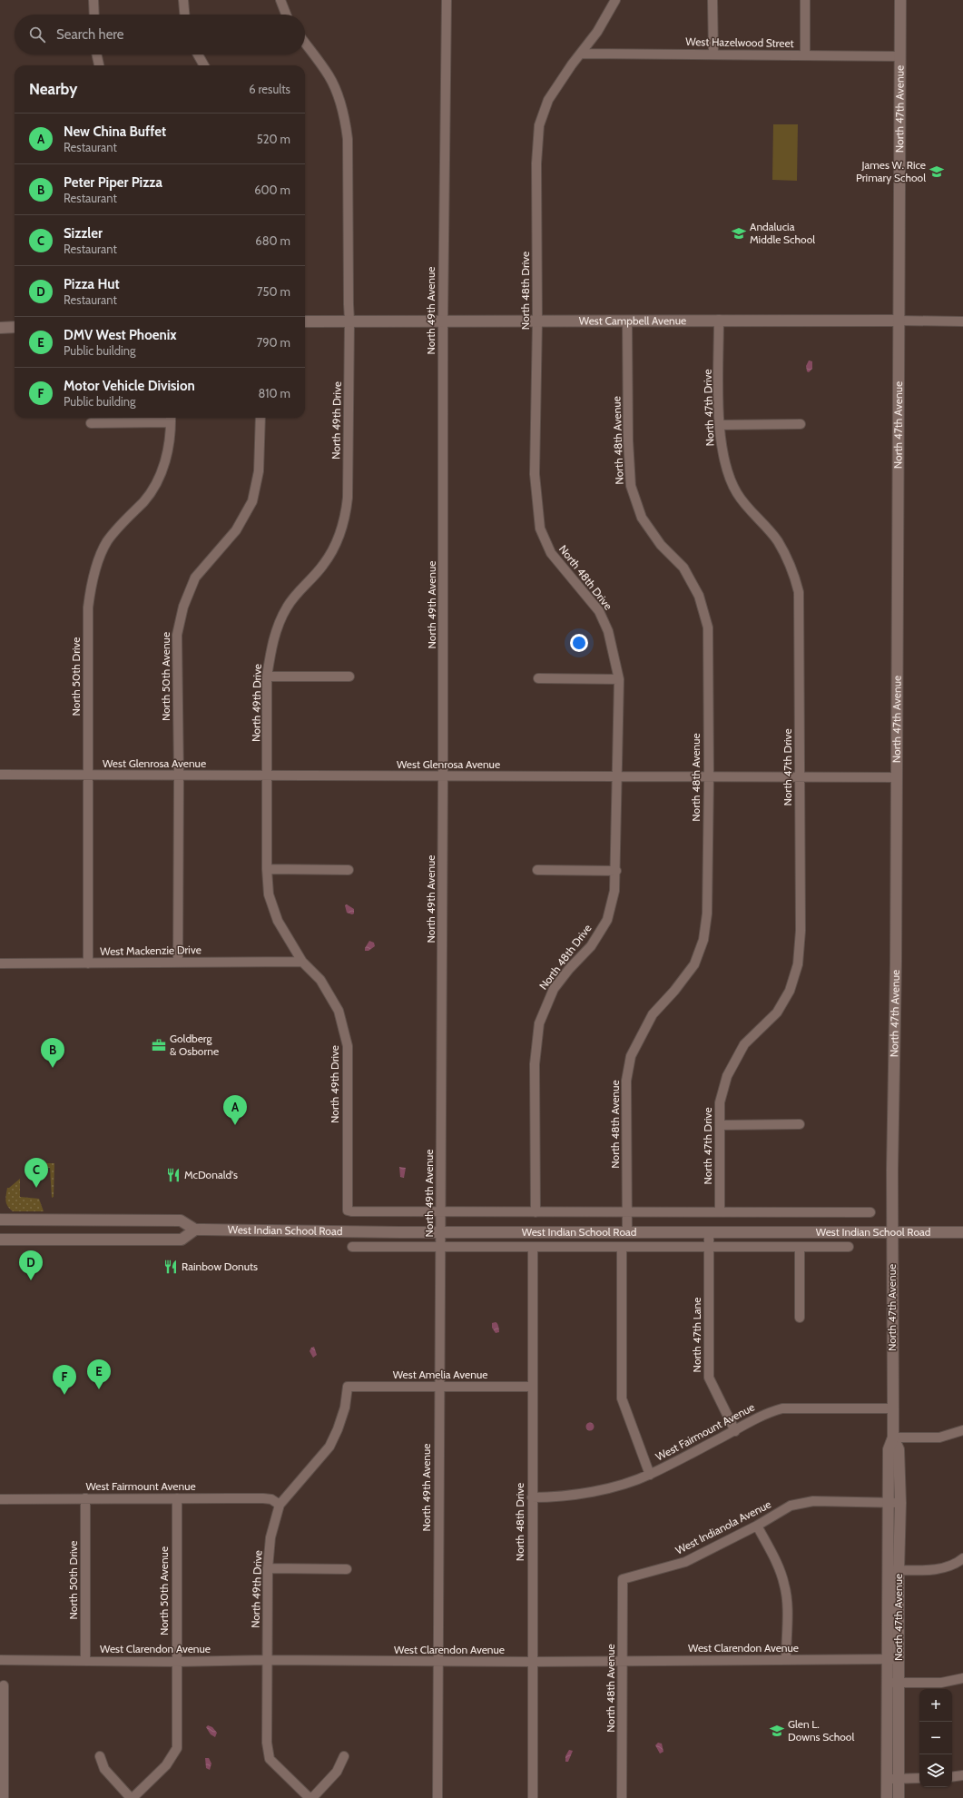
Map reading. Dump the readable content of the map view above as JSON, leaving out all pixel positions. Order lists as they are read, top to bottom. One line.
{"streets":{"street":["West Hazelwood Street","North 47th Avenue","North 48th Drive","North 49th Avenue","West Campbell Avenue","North 47th Drive","North 49th Drive","North 48th Avenue","North 50th Drive","North 50th Avenue","West Glenrosa Avenue","West Mackenzie Drive","West Indian School Road","North 47th Lane","West Amelia Avenue","West Fairmount Avenue","West Indianola Avenue","West Clarendon Avenue"]},"crossings":[["West Hazelwood Street","North 47th Avenue"],["West Hazelwood Street","North 48th Drive"],["North 47th Avenue","West Campbell Avenue"],["North 47th Avenue","West Glenrosa Avenue"],["North 47th Avenue","West Indian School Road"],["North 47th Avenue","West Fairmount Avenue"],["North 47th Avenue","West Indianola Avenue"],["North 47th Avenue","West Clarendon Avenue"],["North 48th Drive","West Campbell Avenue"],["North 48th Drive","West Glenrosa Avenue"],["North 48th Drive","West Indian School Road"],["North 48th Drive","West Amelia Avenue"],["North 48th Drive","West Fairmount Avenue"],["North 48th Drive","West Clarendon Avenue"],["North 49th Avenue","West Campbell Avenue"],["North 49th Avenue","West Glenrosa Avenue"],["North 49th Avenue","West Indian School Road"],["North 49th Avenue","West Amelia Avenue"],["North 49th Avenue","West Clarendon Avenue"],["West Campbell Avenue","North 47th Drive"],["West Campbell Avenue","North 49th Drive"],["West Campbell Avenue","North 48th Avenue"],["North 47th Drive","West Glenrosa Avenue"],["North 47th Drive","West Indian School Road"],["North 49th Drive","West Glenrosa Avenue"],["North 49th Drive","West Mackenzie Drive"],["North 49th Drive","West Indian School Road"],["North 49th Drive","West Amelia Avenue"],["North 49th Drive","West Fairmount Avenue"],["North 49th Drive","West Clarendon Avenue"],["North 48th Avenue","West Glenrosa Avenue"],["North 48th Avenue","West Indian School Road"],["North 48th Avenue","West Indianola Avenue"],["North 48th Avenue","West Clarendon Avenue"],["North 50th Drive","West Glenrosa Avenue"],["North 50th Drive","West Mackenzie Drive"],["North 50th Drive","West Fairmount Avenue"],["North 50th Drive","West Clarendon Avenue"],["North 50th Avenue","West Glenrosa Avenue"],["North 50th Avenue","West Mackenzie Drive"],["North 50th Avenue","West Fairmount Avenue"],["North 50th Avenue","West Clarendon Avenue"],["West Indian School Road","North 47th Lane"],["North 47th Lane","West Fairmount Avenue"]],"places":{"school or university":["James W. Rice Primary School","Andalucia Middle School","Glen L. Downs School"],"office":["Goldberg & Osborne"],"restaurant":["McDonald's","Rainbow Donuts"]},"page":{"search":"Search here","heading":["Nearby","6 results"],"list":[{"mark":"A","name":"New China Buffet","note":"Restaurant","value":"520 m"},{"mark":"B","name":"Peter Piper Pizza","note":"Restaurant","value":"600 m"},{"mark":"C","name":"Sizzler","note":"Restaurant","value":"680 m"},{"mark":"D","name":"Pizza Hut","note":"Restaurant","value":"750 m"},{"mark":"E","name":"DMV West Phoenix","note":"Public building","value":"790 m"},{"mark":"F","name":"Motor Vehicle Division","note":"Public building","value":"810 m"}],"pins":["B","A","C","D","E","F"],"map_buttons":["+","−"]}}
